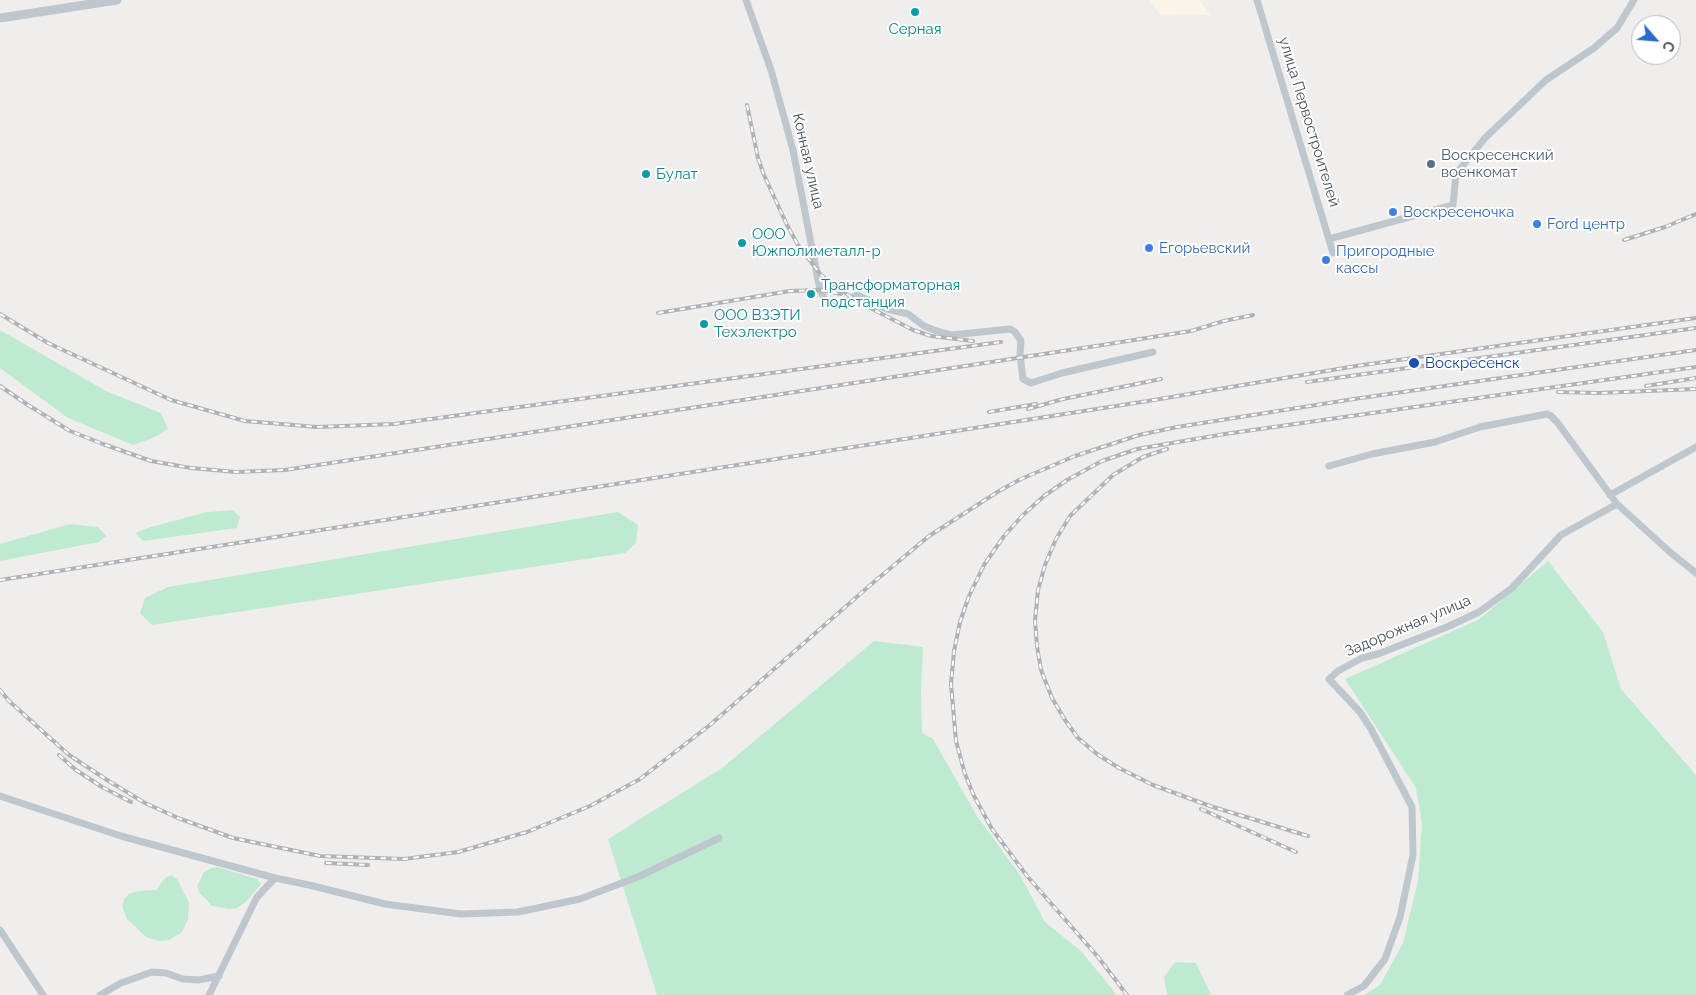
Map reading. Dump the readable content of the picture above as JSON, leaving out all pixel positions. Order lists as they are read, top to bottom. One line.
{"streets":{"street":["улица Первостроителей","Конная улица","Задорожная улица"]},"places":["Серная","Воскресенский военкомат","Булат","Воскресеночка","Ford центр","ООО Южполиметалл-р","Егорьевский","Пригородные кассы","Трансформаторная подстанция","ООО ВЗЭТИ Техэлектро","Воскресенск"],"north":"bottom right"}
